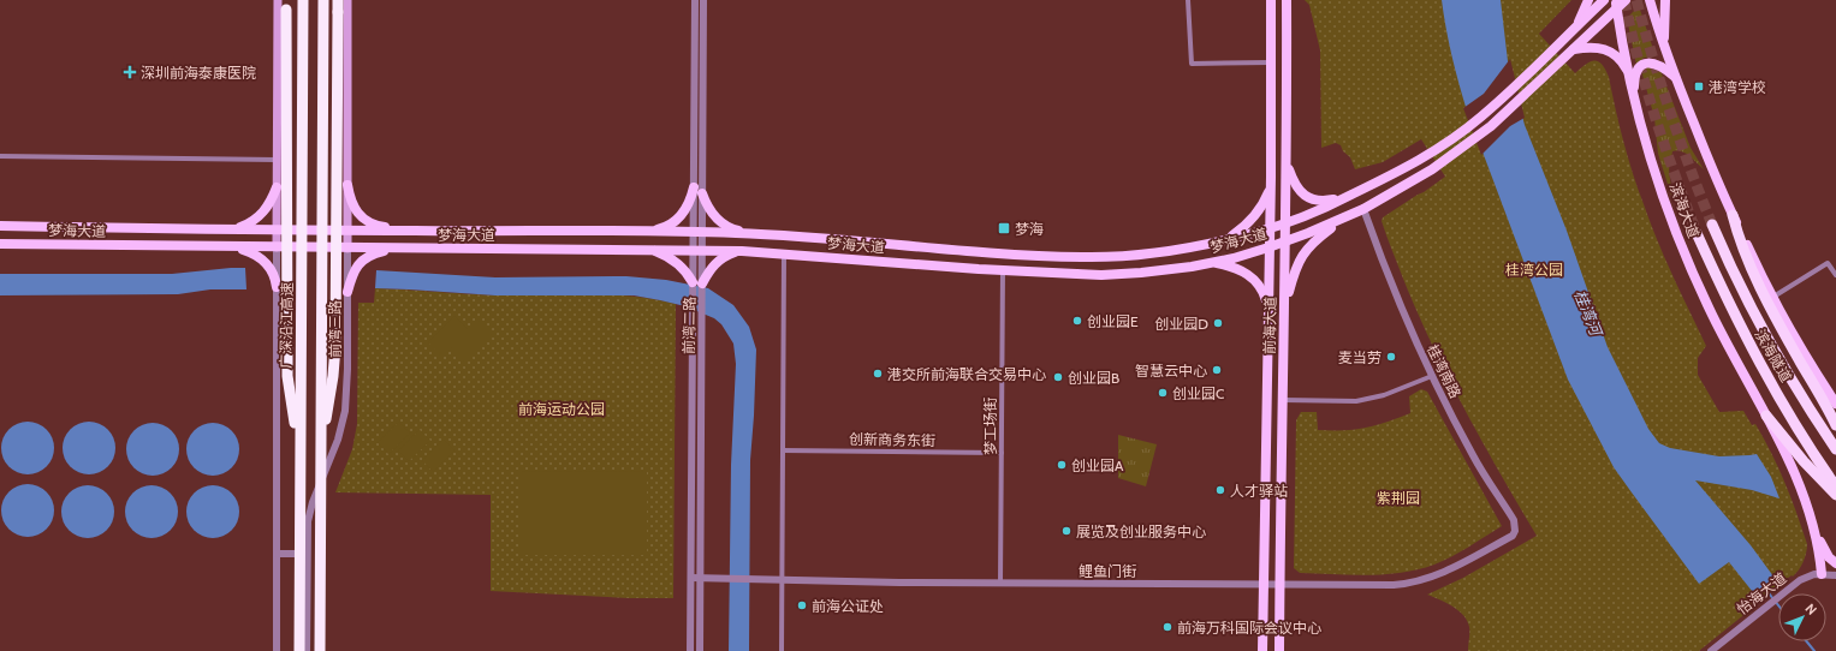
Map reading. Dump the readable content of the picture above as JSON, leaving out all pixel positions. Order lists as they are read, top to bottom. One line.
{"streets":{"highway":["广深沿江高速","滨海隧道"],"main road":["滨海大道","梦海大道","前海大道","前湾三路"],"street":["前湾二路","桂湾南路","梦工场街","创新商务东街","鲤鱼门街","怡海大道"]},"crossings":[["滨海大道","梦海大道"],["梦海大道","前湾二路"],["梦海大道","前海大道"],["梦海大道","前湾三路"],["梦海大道","桂湾南路"],["梦海大道","梦工场街"],["前湾二路","鲤鱼门街"],["前海大道","鲤鱼门街"],["桂湾南路","鲤鱼门街"],["梦工场街","创新商务东街"],["梦工场街","鲤鱼门街"]],"water":["桂湾河"],"parks":["桂湾公园","前海运动公园","紫荆园"],"places":{"health":["深圳前海泰康医院"],"transit":["港湾学校","梦海"],"other":["创业园E","创业园D","麦当劳","智慧云中心","港交所前海联合交易中心","创业园B","创业园C","创业园A","人才驿站","展览及创业服务中心","前海公证处","前海万科国际会议中心"]},"north":"top right"}
